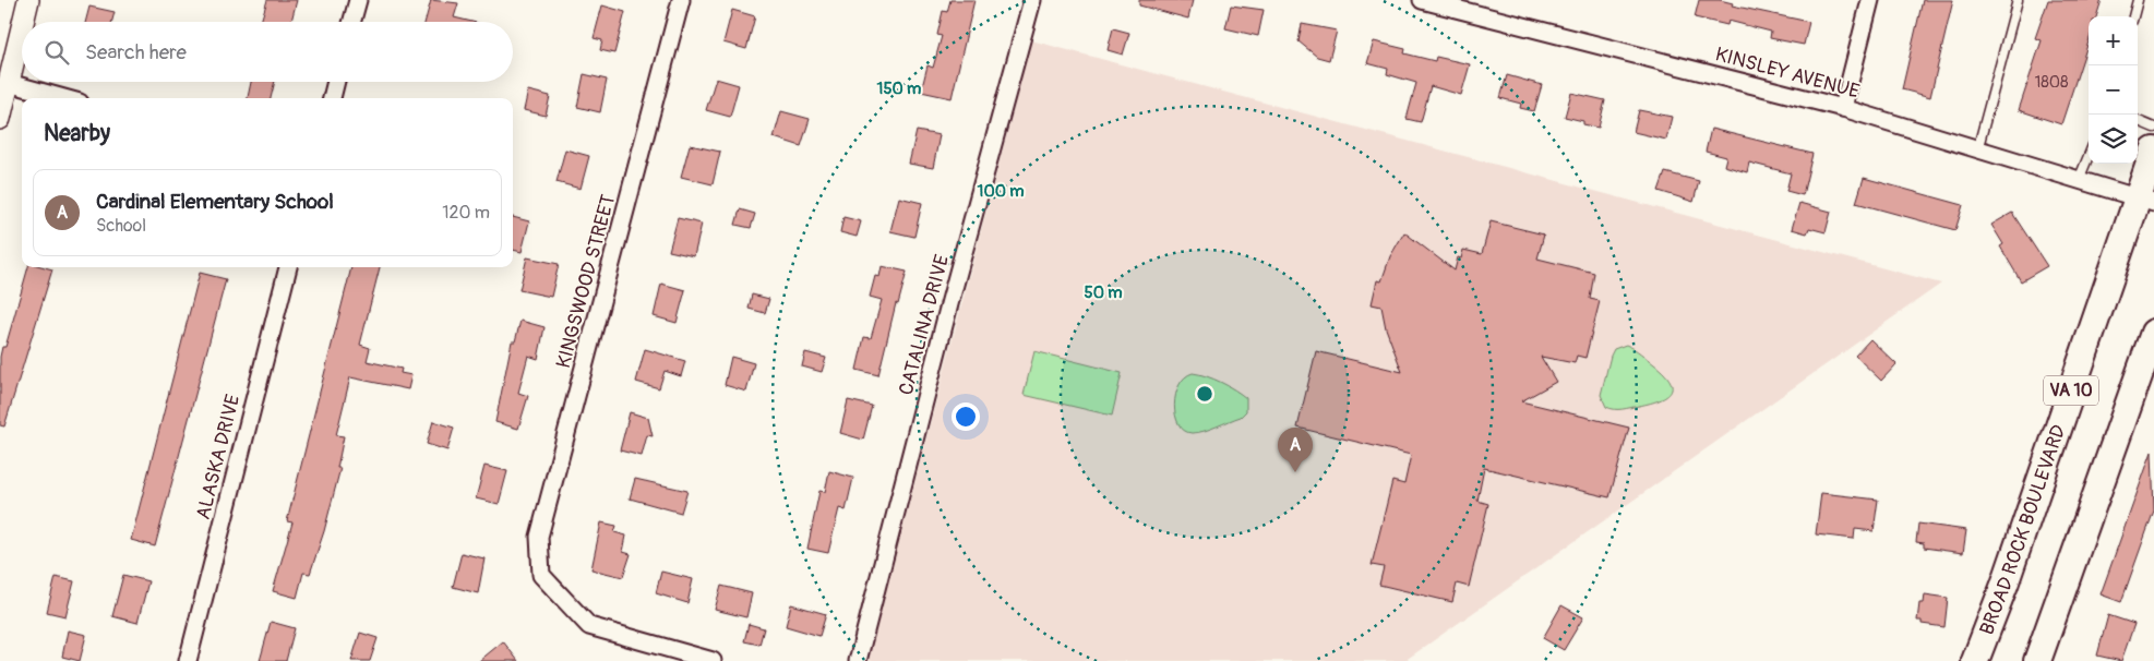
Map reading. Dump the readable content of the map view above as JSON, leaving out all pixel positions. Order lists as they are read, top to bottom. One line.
{"streets":{"main road":["VA 10","BROAD ROCK BOULEVARD"],"street":["KINSLEY AVENUE","KINGSWOOD STREET","CATALINA DRIVE","ALASKA DRIVE"]},"crossings":[["KINSLEY AVENUE","BROAD ROCK BOULEVARD"]],"house_numbers":["1808"],"page":{"map_buttons":["+","−"],"search":"Search here","heading":"Nearby","list":[{"mark":"A","name":"Cardinal Elementary School","note":"School","value":"120 m"}],"pins":"A"},"rings":["150 m","100 m","50 m"]}
